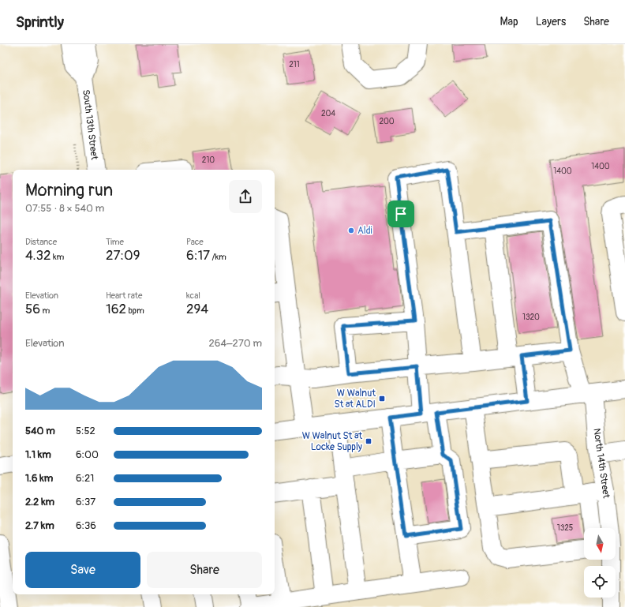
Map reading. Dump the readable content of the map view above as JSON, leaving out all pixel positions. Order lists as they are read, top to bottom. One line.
{"streets":{"street":["South 13th Street","North 14th Street"]},"places":{"other":["Aldi"],"transit":["W Walnut St at ALDI","W Walnut St at Locke Supply"]},"house_numbers":["211","204","200","210","1400","1400","1320","1325"],"north":"bottom","page":{"header":"Sprintly","nav":["Map","Layers","Share"],"heading":["Morning run","07:55 · 8 × 540 m"],"stats":[["Distance","4.32 km"],["Time","27:09"],["Pace","6:17 /km"],["Elevation","56 m"],["Heart rate","162 bpm"],["kcal","294"]],"chart":["Elevation","264–270 m"],"list":[{"name":"540 m","note":"5:52"},{"name":"1.1 km","note":"6:00"},{"name":"1.6 km","note":"6:21"},{"name":"2.2 km","note":"6:37"},{"name":"2.7 km","note":"6:36"}],"buttons":["Save","Share"]}}
